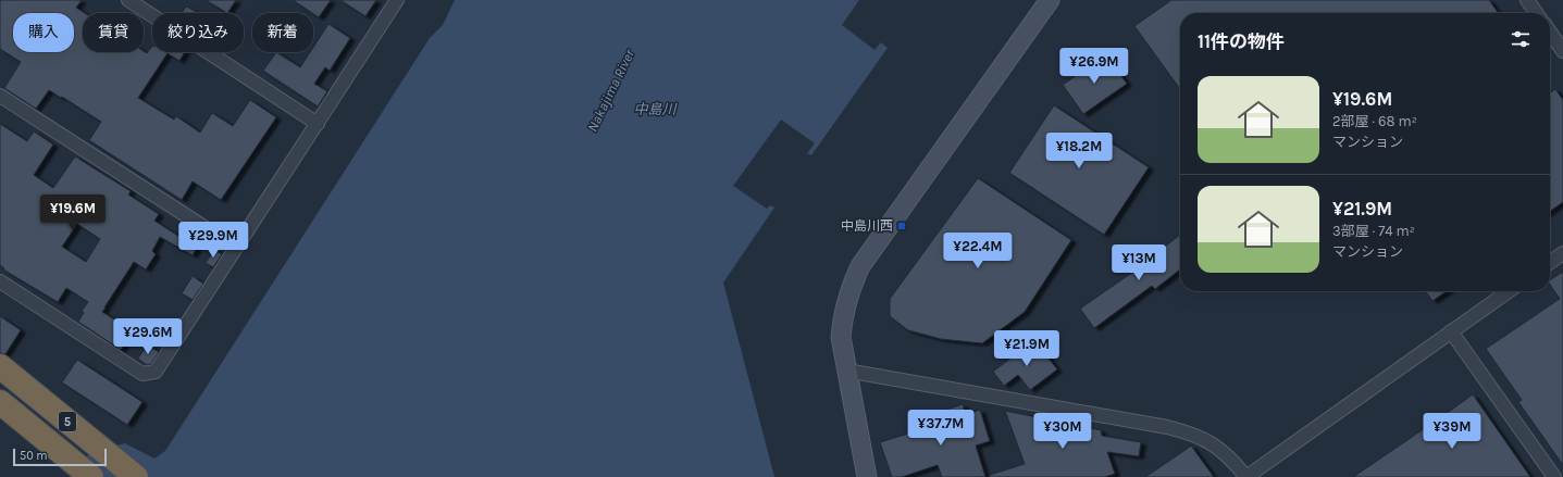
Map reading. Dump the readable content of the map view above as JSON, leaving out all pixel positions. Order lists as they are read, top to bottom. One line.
{"streets":{"highway":["5"]},"water":["Nakajima River","中島川"],"places":{"transit":["中島川西"]},"scale_bar":"50 m","page":{"chip":["購入","賃貸","絞り込み","新着"],"heading":"11件の物件","price":["¥26.9M","¥18.2M","¥19.6M","¥29.9M","¥22.4M","¥13M","¥29.6M","¥21.9M","¥37.7M","¥30M","¥39M"],"list":[{"name":"¥19.6M","note":"2部屋 · 68 m² · マンション"},{"name":"¥21.9M","note":"3部屋 · 74 m² · マンション"}],"scale":"50 m"}}
